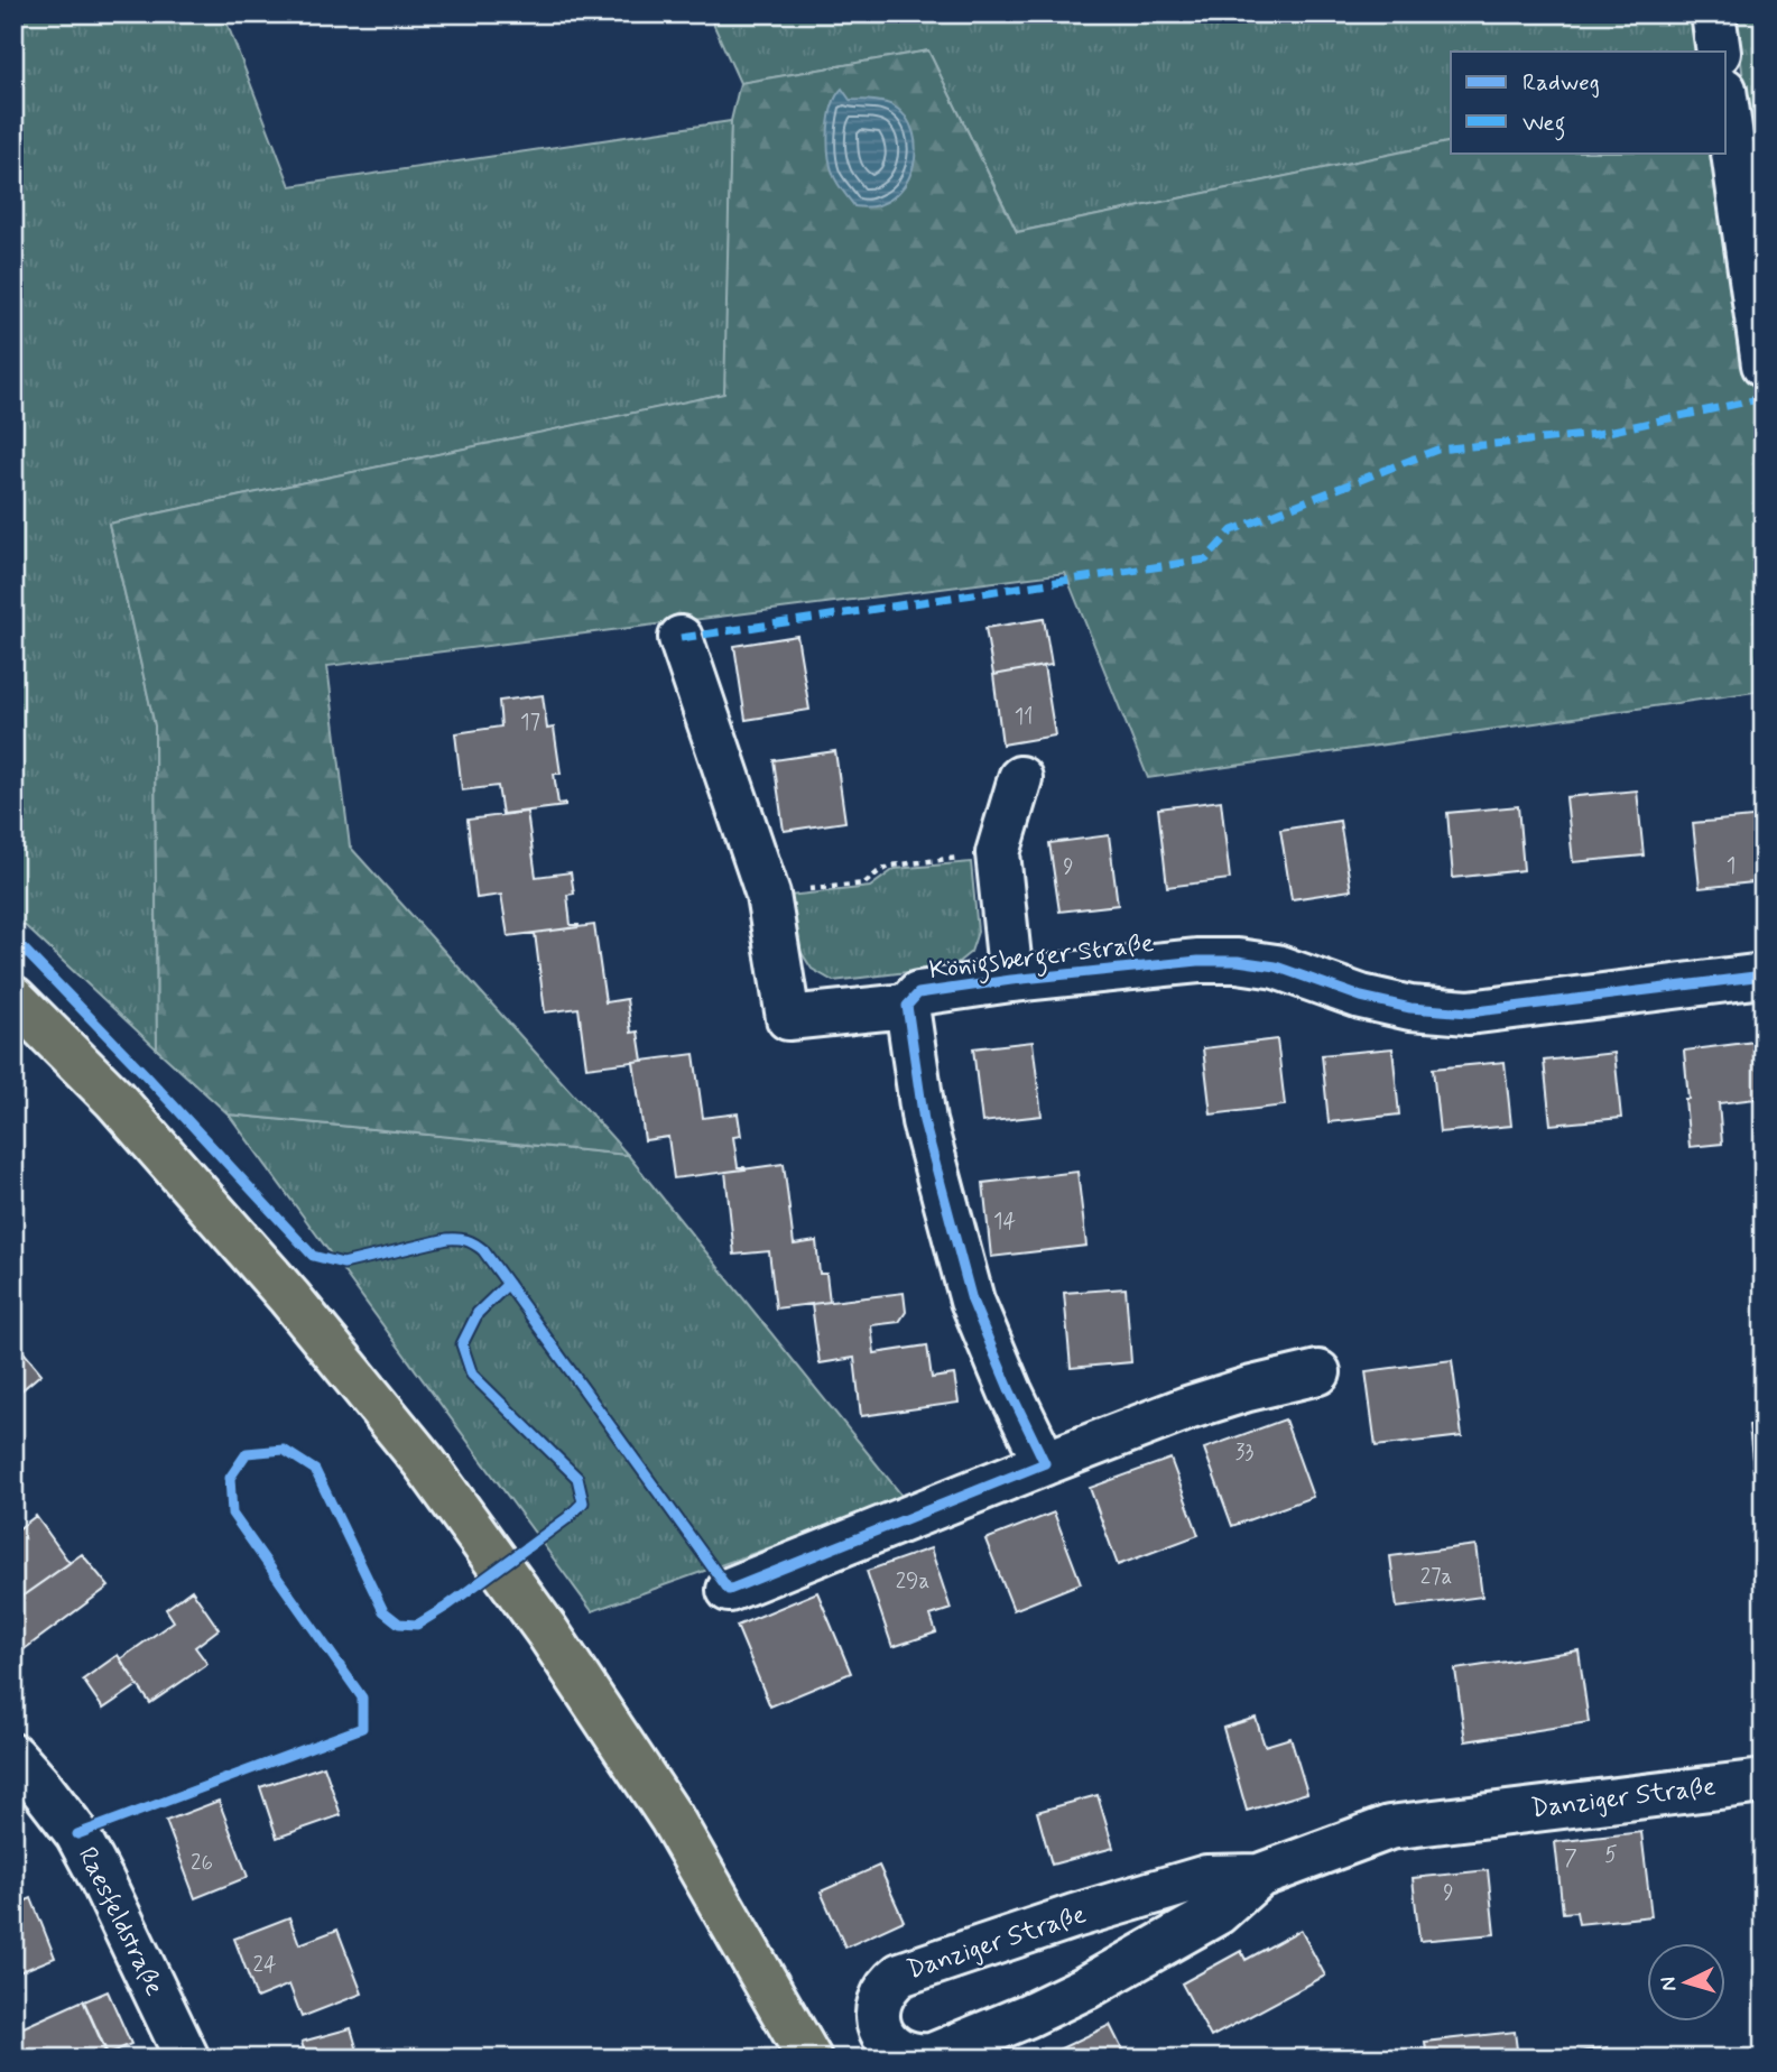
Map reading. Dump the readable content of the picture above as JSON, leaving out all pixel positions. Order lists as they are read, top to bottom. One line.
{"streets":{"street":["Königsberger Straße","Danziger Straße","Raesfeldstraße"]},"house_numbers":["11","17","1","9","14","33","27a","29a","5","7","26","9","24"],"legend":["Radweg","Weg"],"north":"left"}
